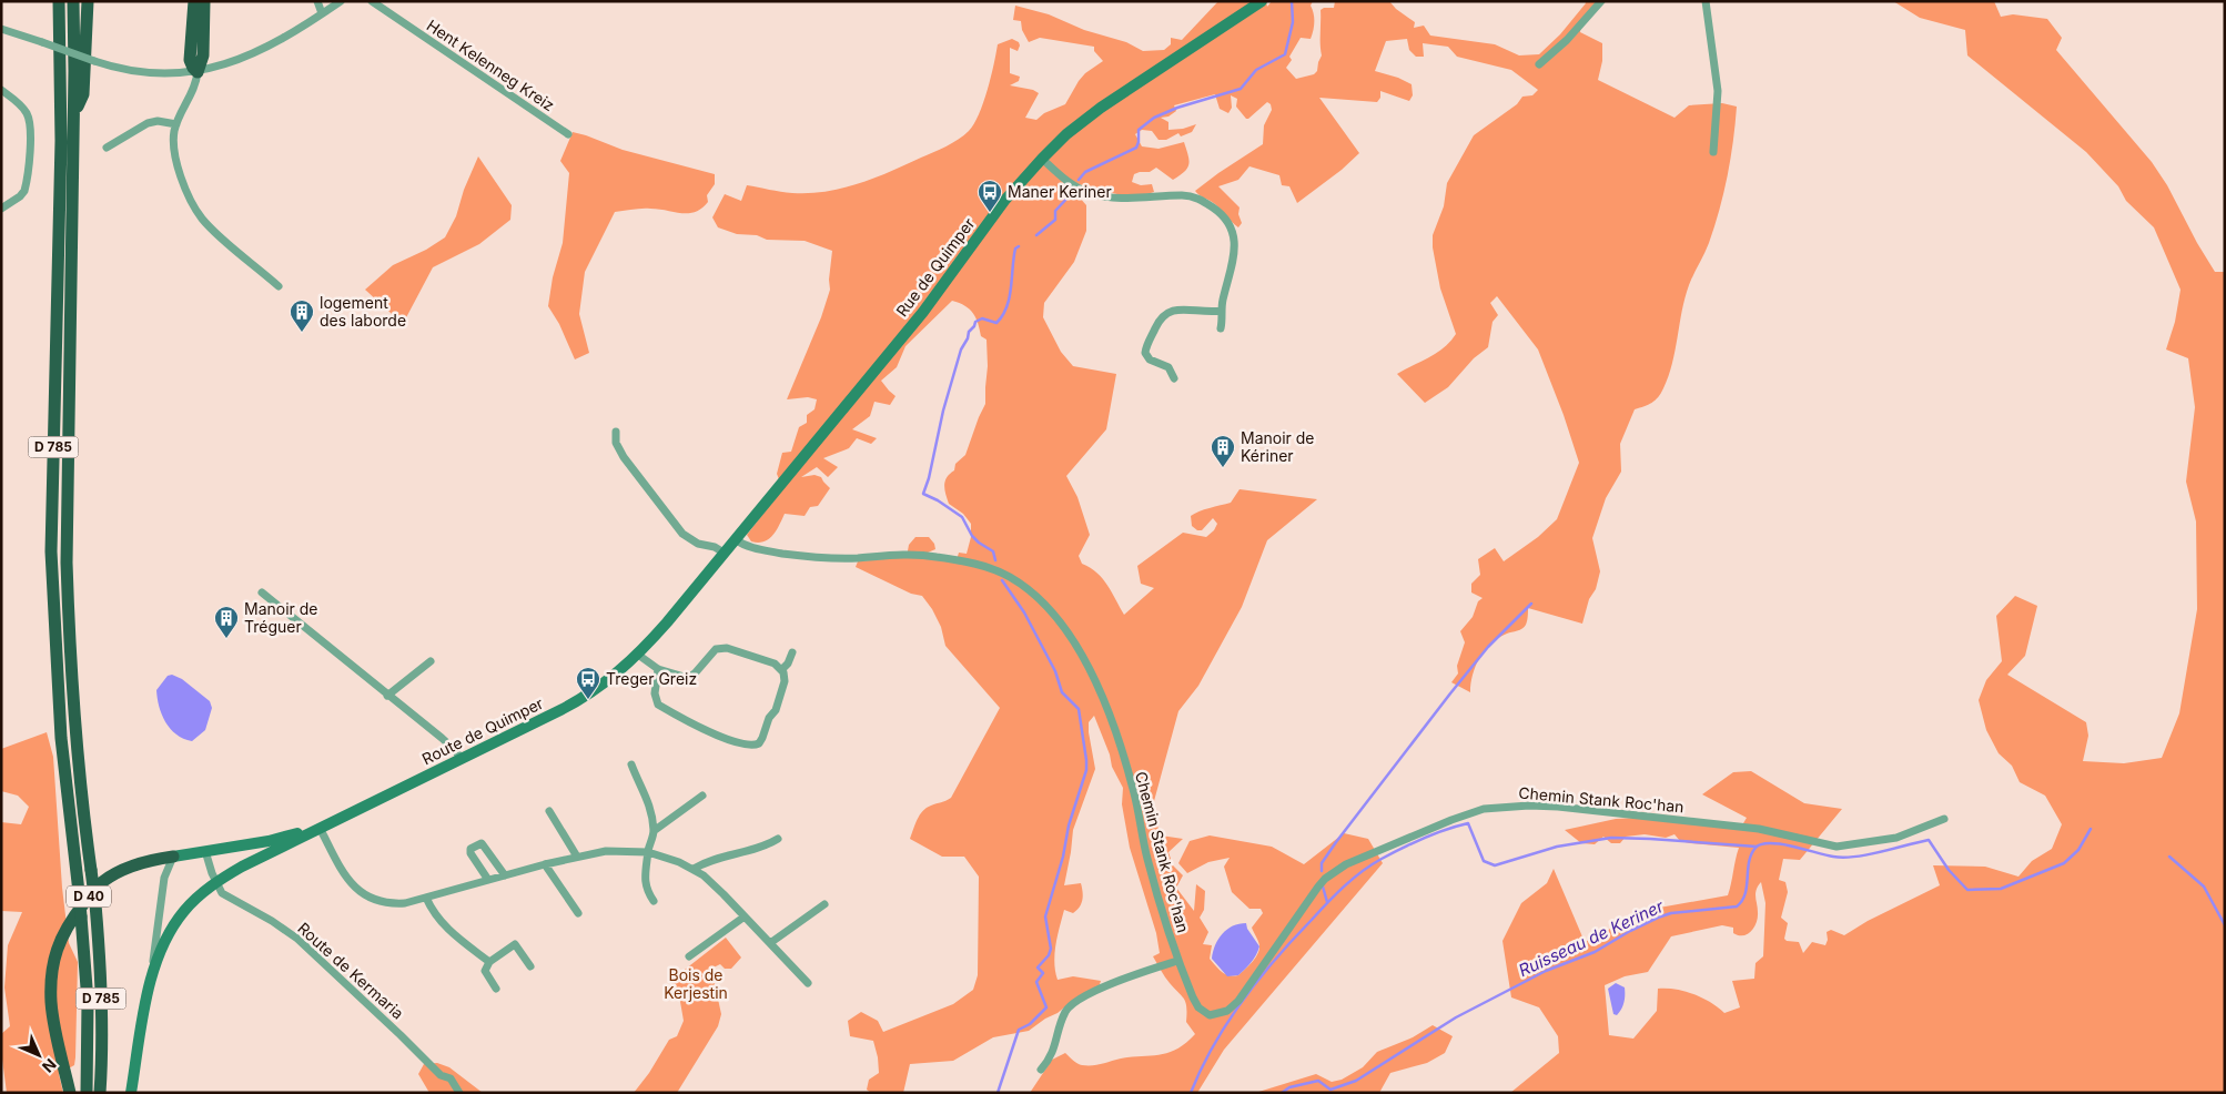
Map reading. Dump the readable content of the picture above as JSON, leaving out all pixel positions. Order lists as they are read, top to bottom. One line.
{"streets":{"highway":["D 785","D 40"],"main road":["Rue de Quimper","Route de Quimper"],"street":["Hent Kelenneg Kreiz","Chemin Stank Roc'han","Route de Kermaria"]},"crossings":[["Rue de Quimper","Route de Quimper"],["Rue de Quimper","Chemin Stank Roc'han"],["Route de Quimper","D 40"],["Route de Quimper","Route de Kermaria"],["D 40","Route de Kermaria"]],"water":["Ruisseau de Keriner"],"parks":["Bois de Kerjestin"],"places":{"bus stop":["Maner Keriner","Treger Greiz"],"building":["logement des laborde","Manoir de Kériner","Manoir de Tréguer"]},"north":"bottom right"}
